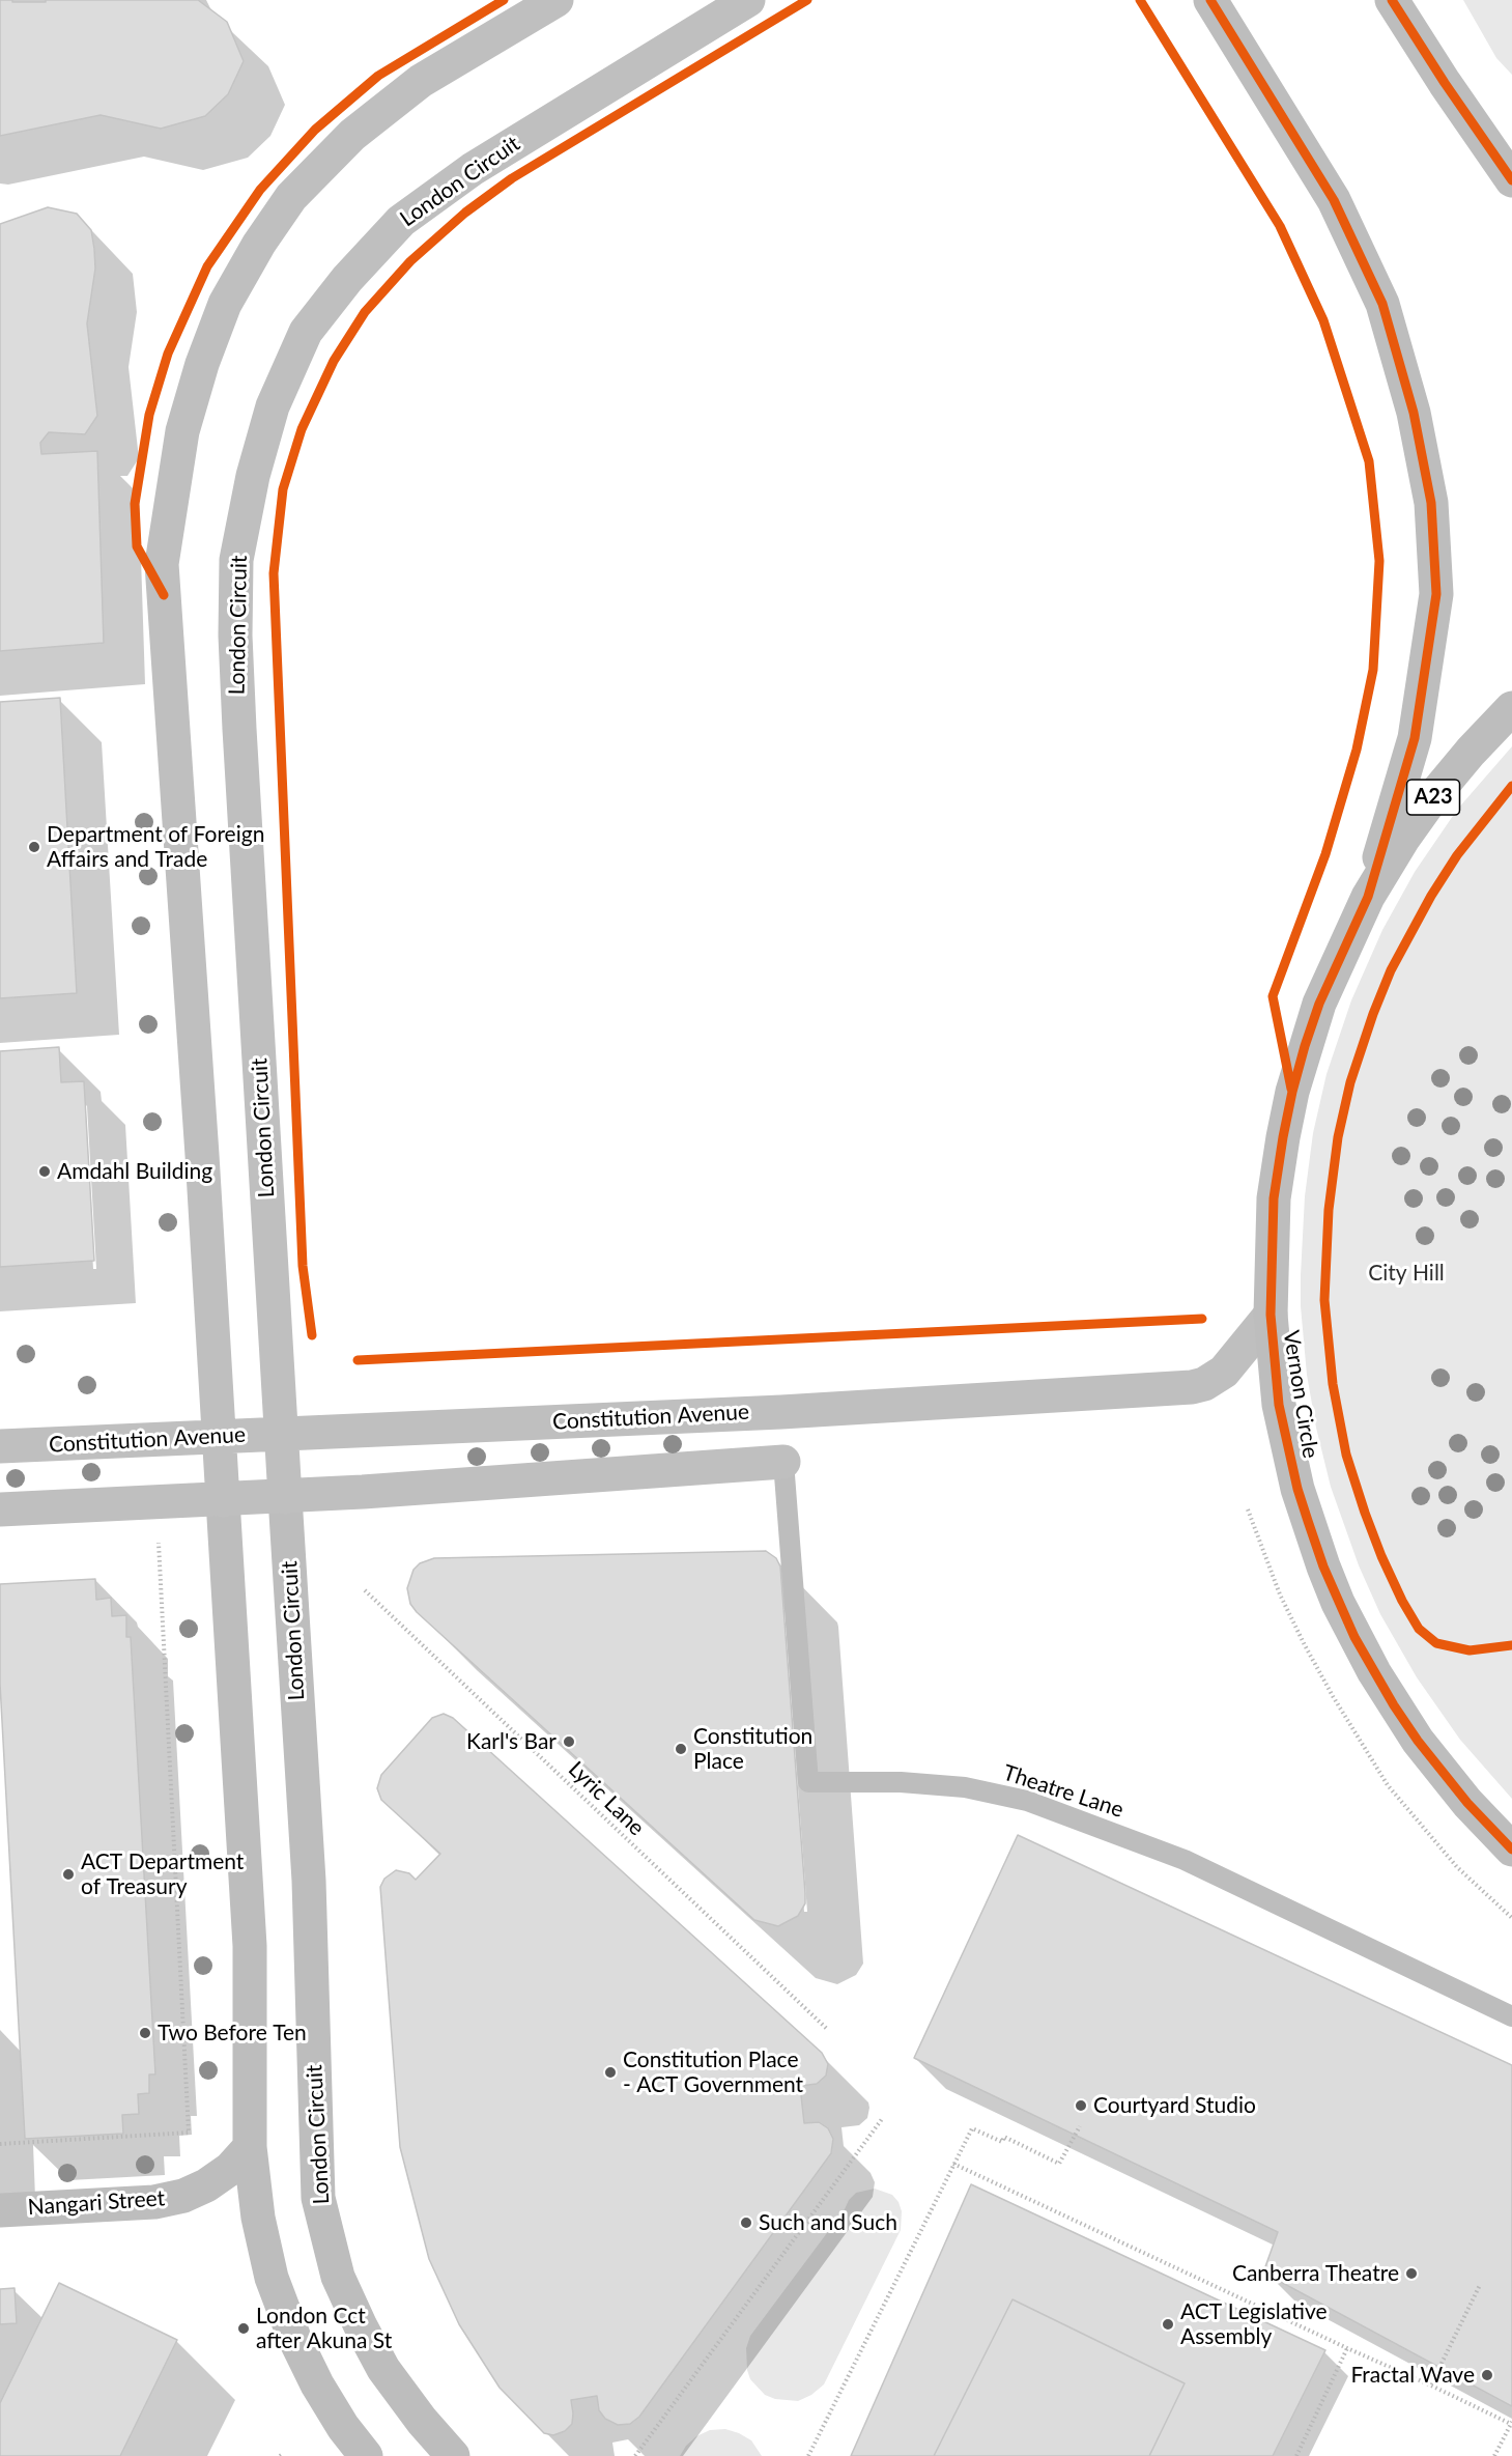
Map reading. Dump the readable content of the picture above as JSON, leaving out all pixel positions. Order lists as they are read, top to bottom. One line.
{"streets":{"main road":["London Circuit","A23","Vernon Circle","Constitution Avenue","Nangari Street"],"lane":["Theatre Lane"],"path":["Lyric Lane"]},"crossings":[["London Circuit","Constitution Avenue"],["A23","Vernon Circle"],["Vernon Circle","Constitution Avenue"]],"parks":["City Hill"],"places":["Department of Foreign Affairs and Trade","Amdahl Building","Karl's Bar","Constitution Place","ACT Department of Treasury","Two Before Ten","Constitution Place - ACT Government","Courtyard Studio","Such and Such","Canberra Theatre","ACT Legislative Assembly","London Cct after Akuna St","Fractal Wave"]}
